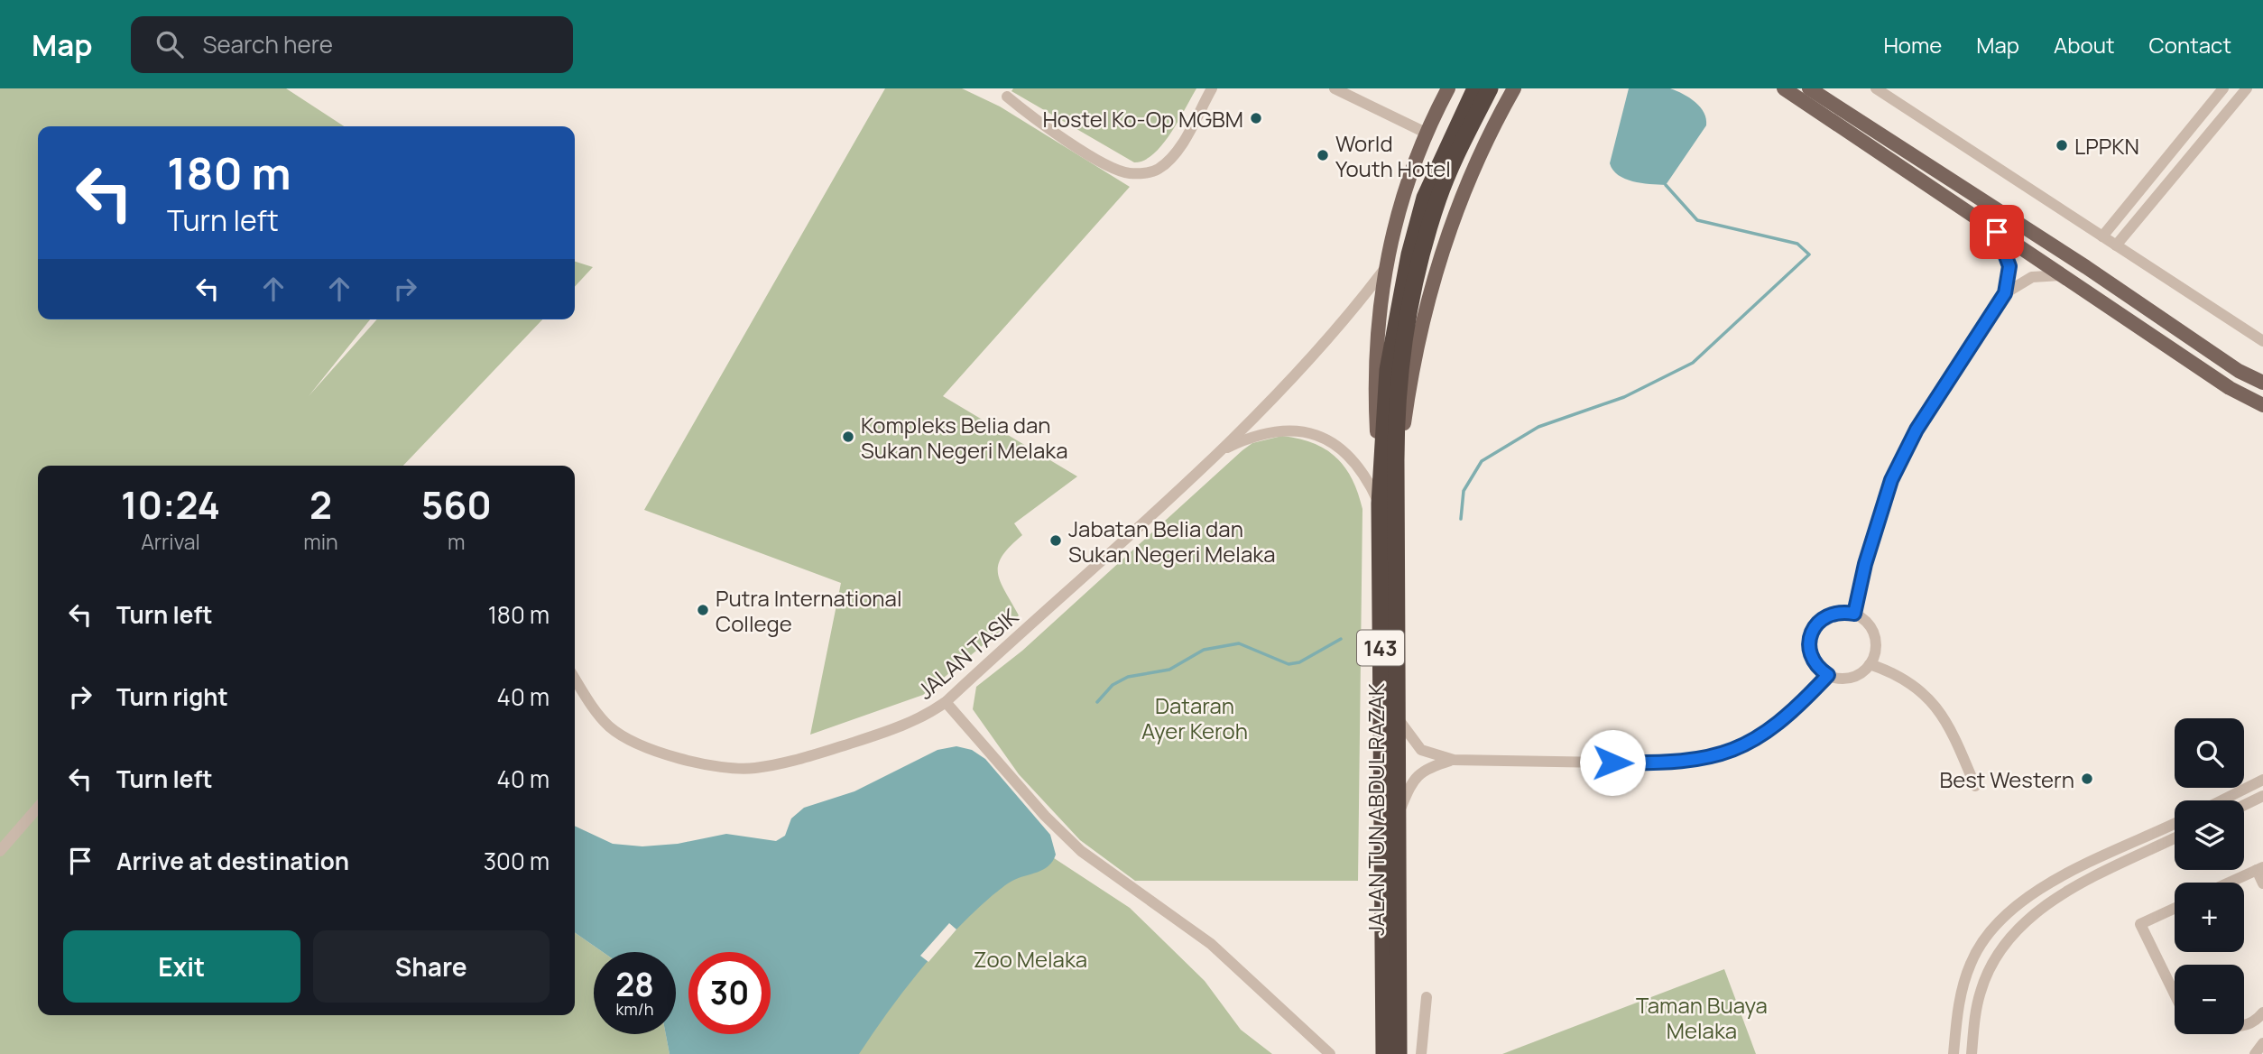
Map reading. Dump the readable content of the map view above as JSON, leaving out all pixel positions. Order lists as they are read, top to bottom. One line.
{"streets":{"highway":["143","JALAN TUN ABDUL RAZAK"],"street":["JALAN TASIK"]},"crossings":[["JALAN TASIK","JALAN TUN ABDUL RAZAK"]],"parks":["Dataran Ayer Keroh","Zoo Melaka","Taman Buaya Melaka"],"places":["Hostel Ko-Op MGBM","LPPKN","World Youth Hotel","Kompleks Belia dan Sukan Negeri Melaka","Jabatan Belia dan Sukan Negeri Melaka","Putra International College","Best Western"],"page":{"header":"Map","search":"Search here","nav":["Home","Map","About","Contact"],"turn":["180 m","Turn left"],"eta":["10:24","Arrival","2","min","560","m"],"list":[{"name":"Turn left","value":"180 m"},{"name":"Turn right","value":"40 m"},{"name":"Turn left","value":"40 m"},{"name":"Arrive at destination","value":"300 m"}],"map_buttons":["+","−"],"buttons":["Exit","Share"],"speed":"28 km/h","limit":"30"}}
